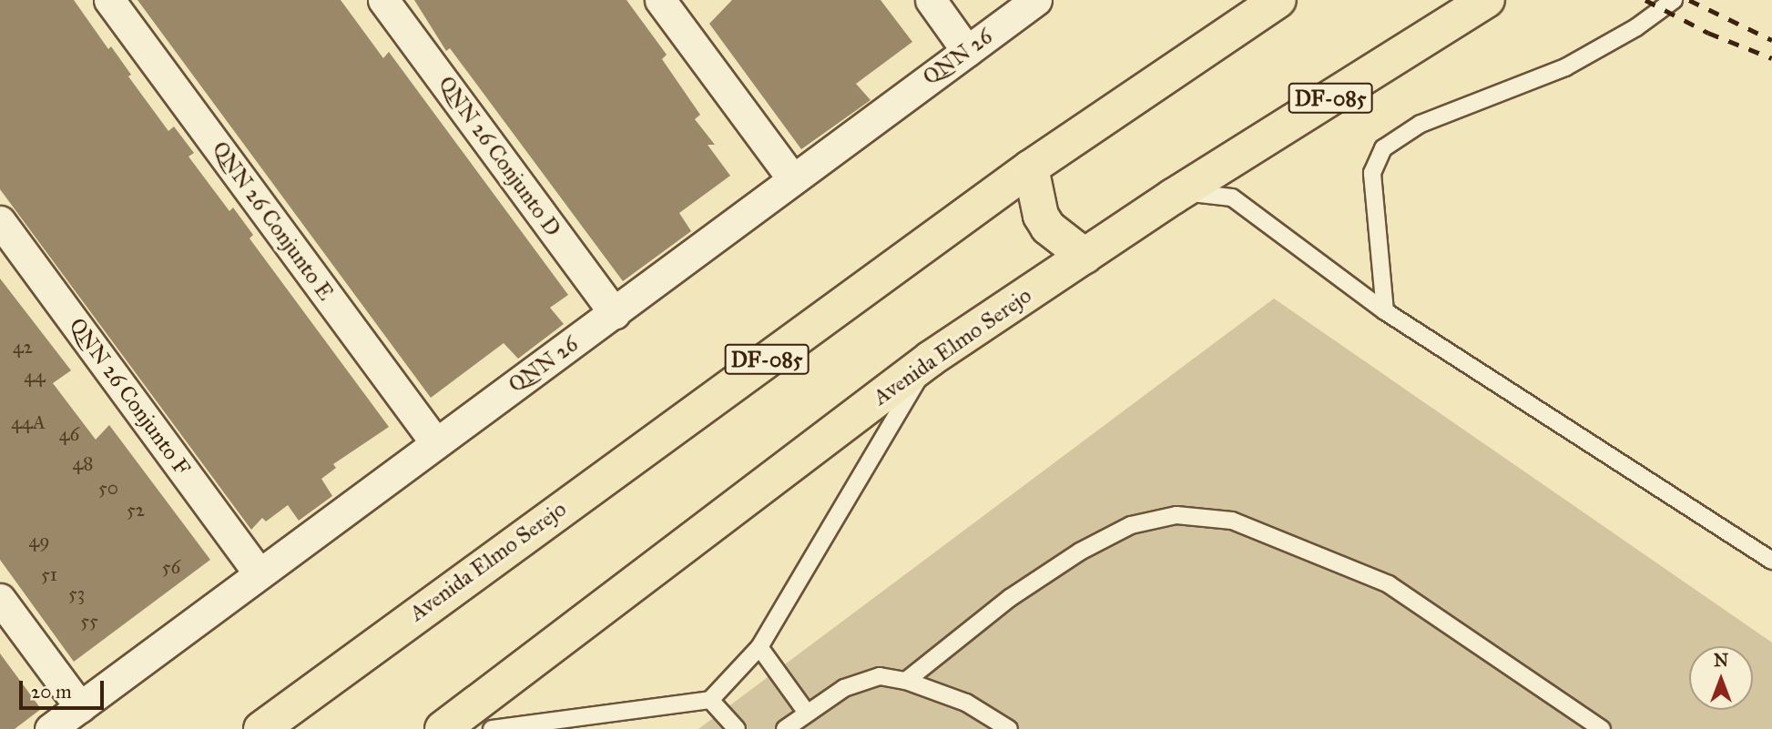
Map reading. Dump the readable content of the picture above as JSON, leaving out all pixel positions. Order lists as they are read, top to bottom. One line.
{"streets":{"main road":["DF-085","Avenida Elmo Serejo"],"street":["QNN 26","QNN 26 Conjunto D","QNN 26 Conjunto E","QNN 26 Conjunto F"]},"crossings":[["QNN 26","QNN 26 Conjunto D"],["QNN 26","QNN 26 Conjunto E"],["QNN 26","QNN 26 Conjunto F"]],"house_numbers":["42","44","44A","46","48","50","52","49","56","51","53","55"],"scale_bar":"20 m","north":"top"}
